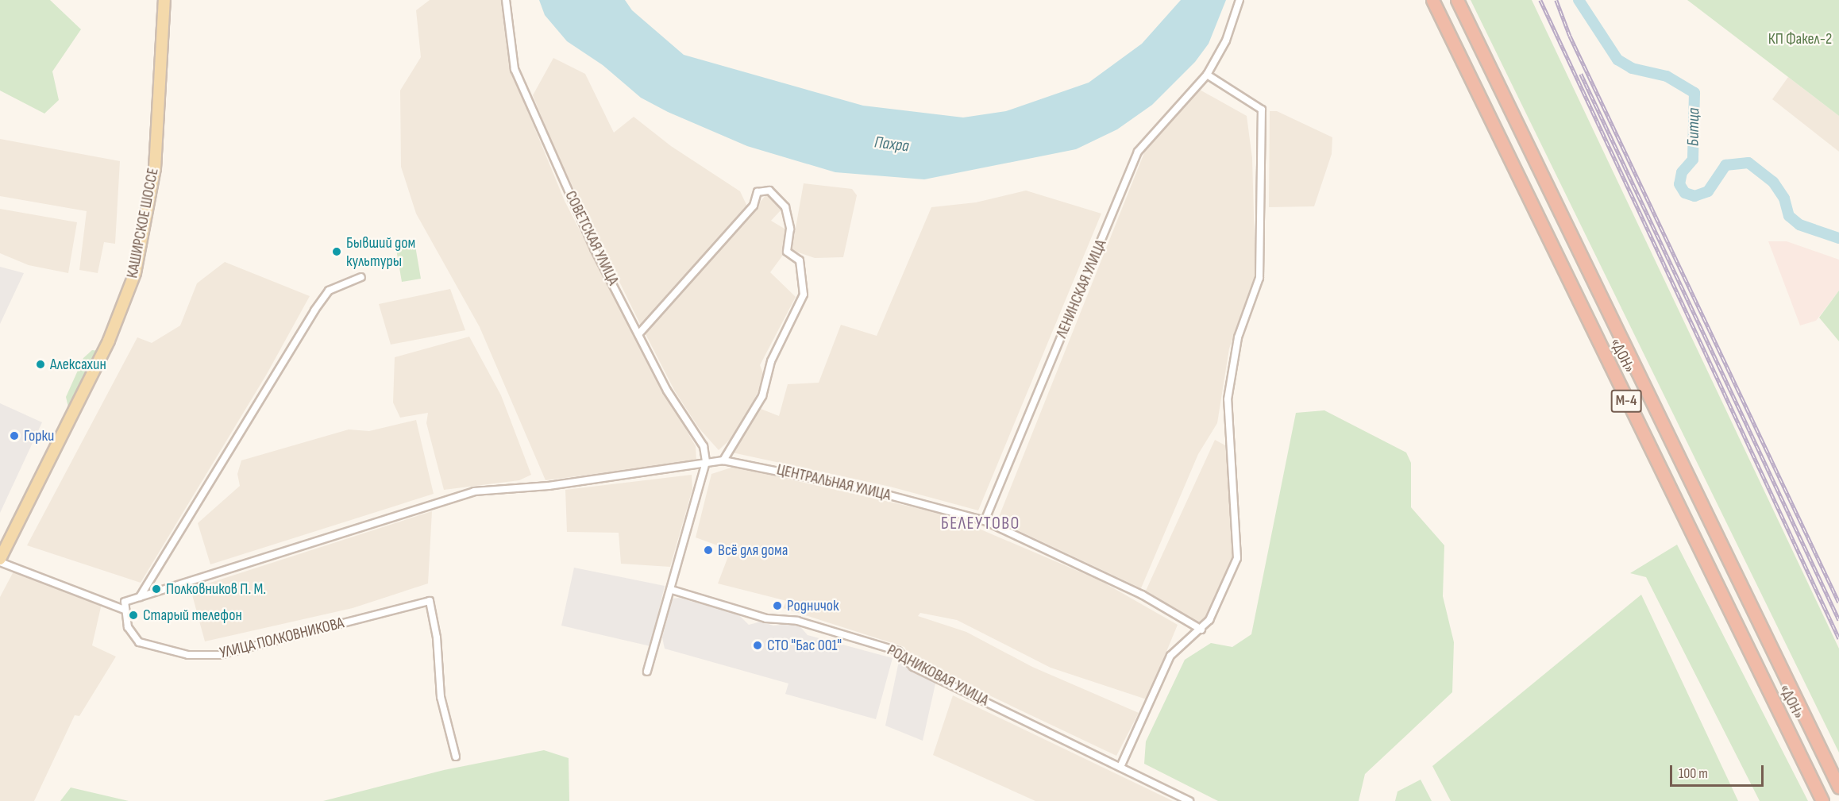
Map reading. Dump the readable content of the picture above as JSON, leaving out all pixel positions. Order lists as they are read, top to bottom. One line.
{"streets":{"highway":["«ДОН»","М-4"],"main road":["КАШИРСКОЕ ШОССЕ"],"street":["СОВЕТСКАЯ УЛИЦА","ЛЕНИНСКАЯ УЛИЦА","ЦЕНТРАЛЬНАЯ УЛИЦА","УЛИЦА ПОЛКОВНИКОВА","РОДНИКОВАЯ УЛИЦА"]},"crossings":[["СОВЕТСКАЯ УЛИЦА","ЦЕНТРАЛЬНАЯ УЛИЦА"],["ЛЕНИНСКАЯ УЛИЦА","ЦЕНТРАЛЬНАЯ УЛИЦА"]],"districts":["БЕЛЕУТОВО"],"water":["Битца","Пахра"],"parks":["КП Факел-2"],"places":["Бывший дом культуры","Алексахин","Горки","Всё для дома","Полковников П. М.","Родничок","Старый телефон","СТО \"Бас 001\""],"scale_bar":"100 m"}
